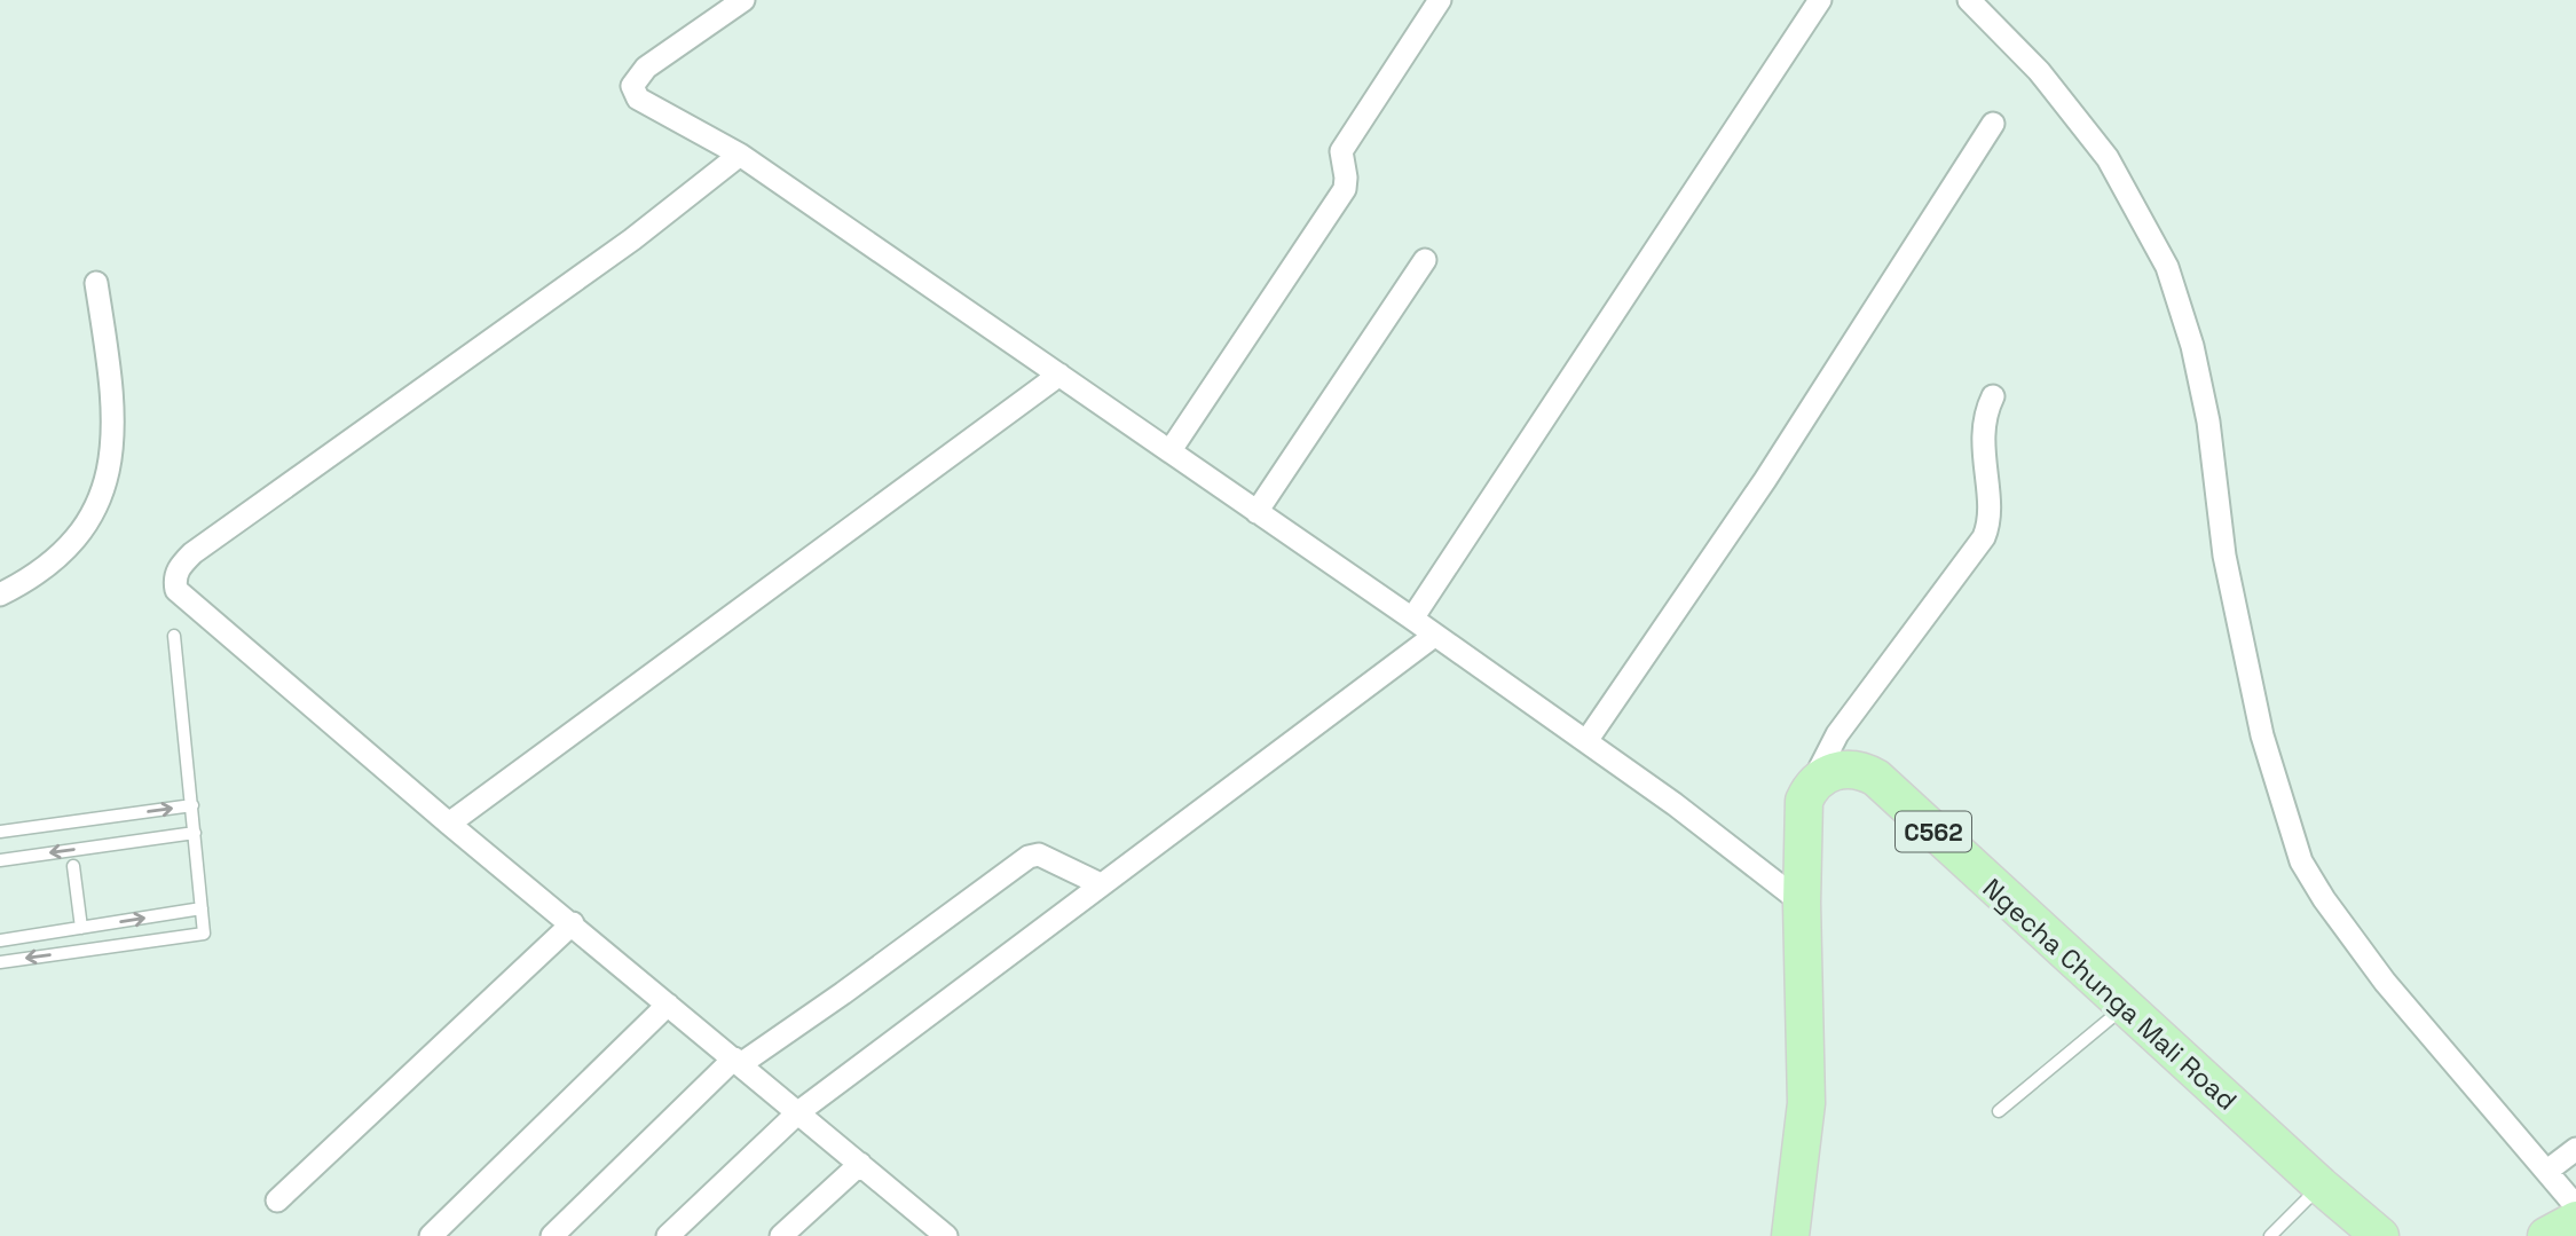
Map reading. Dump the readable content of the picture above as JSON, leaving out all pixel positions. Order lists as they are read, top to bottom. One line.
{"streets":{"main road":["C562","Ngecha Chunga Mali Road"]}}
